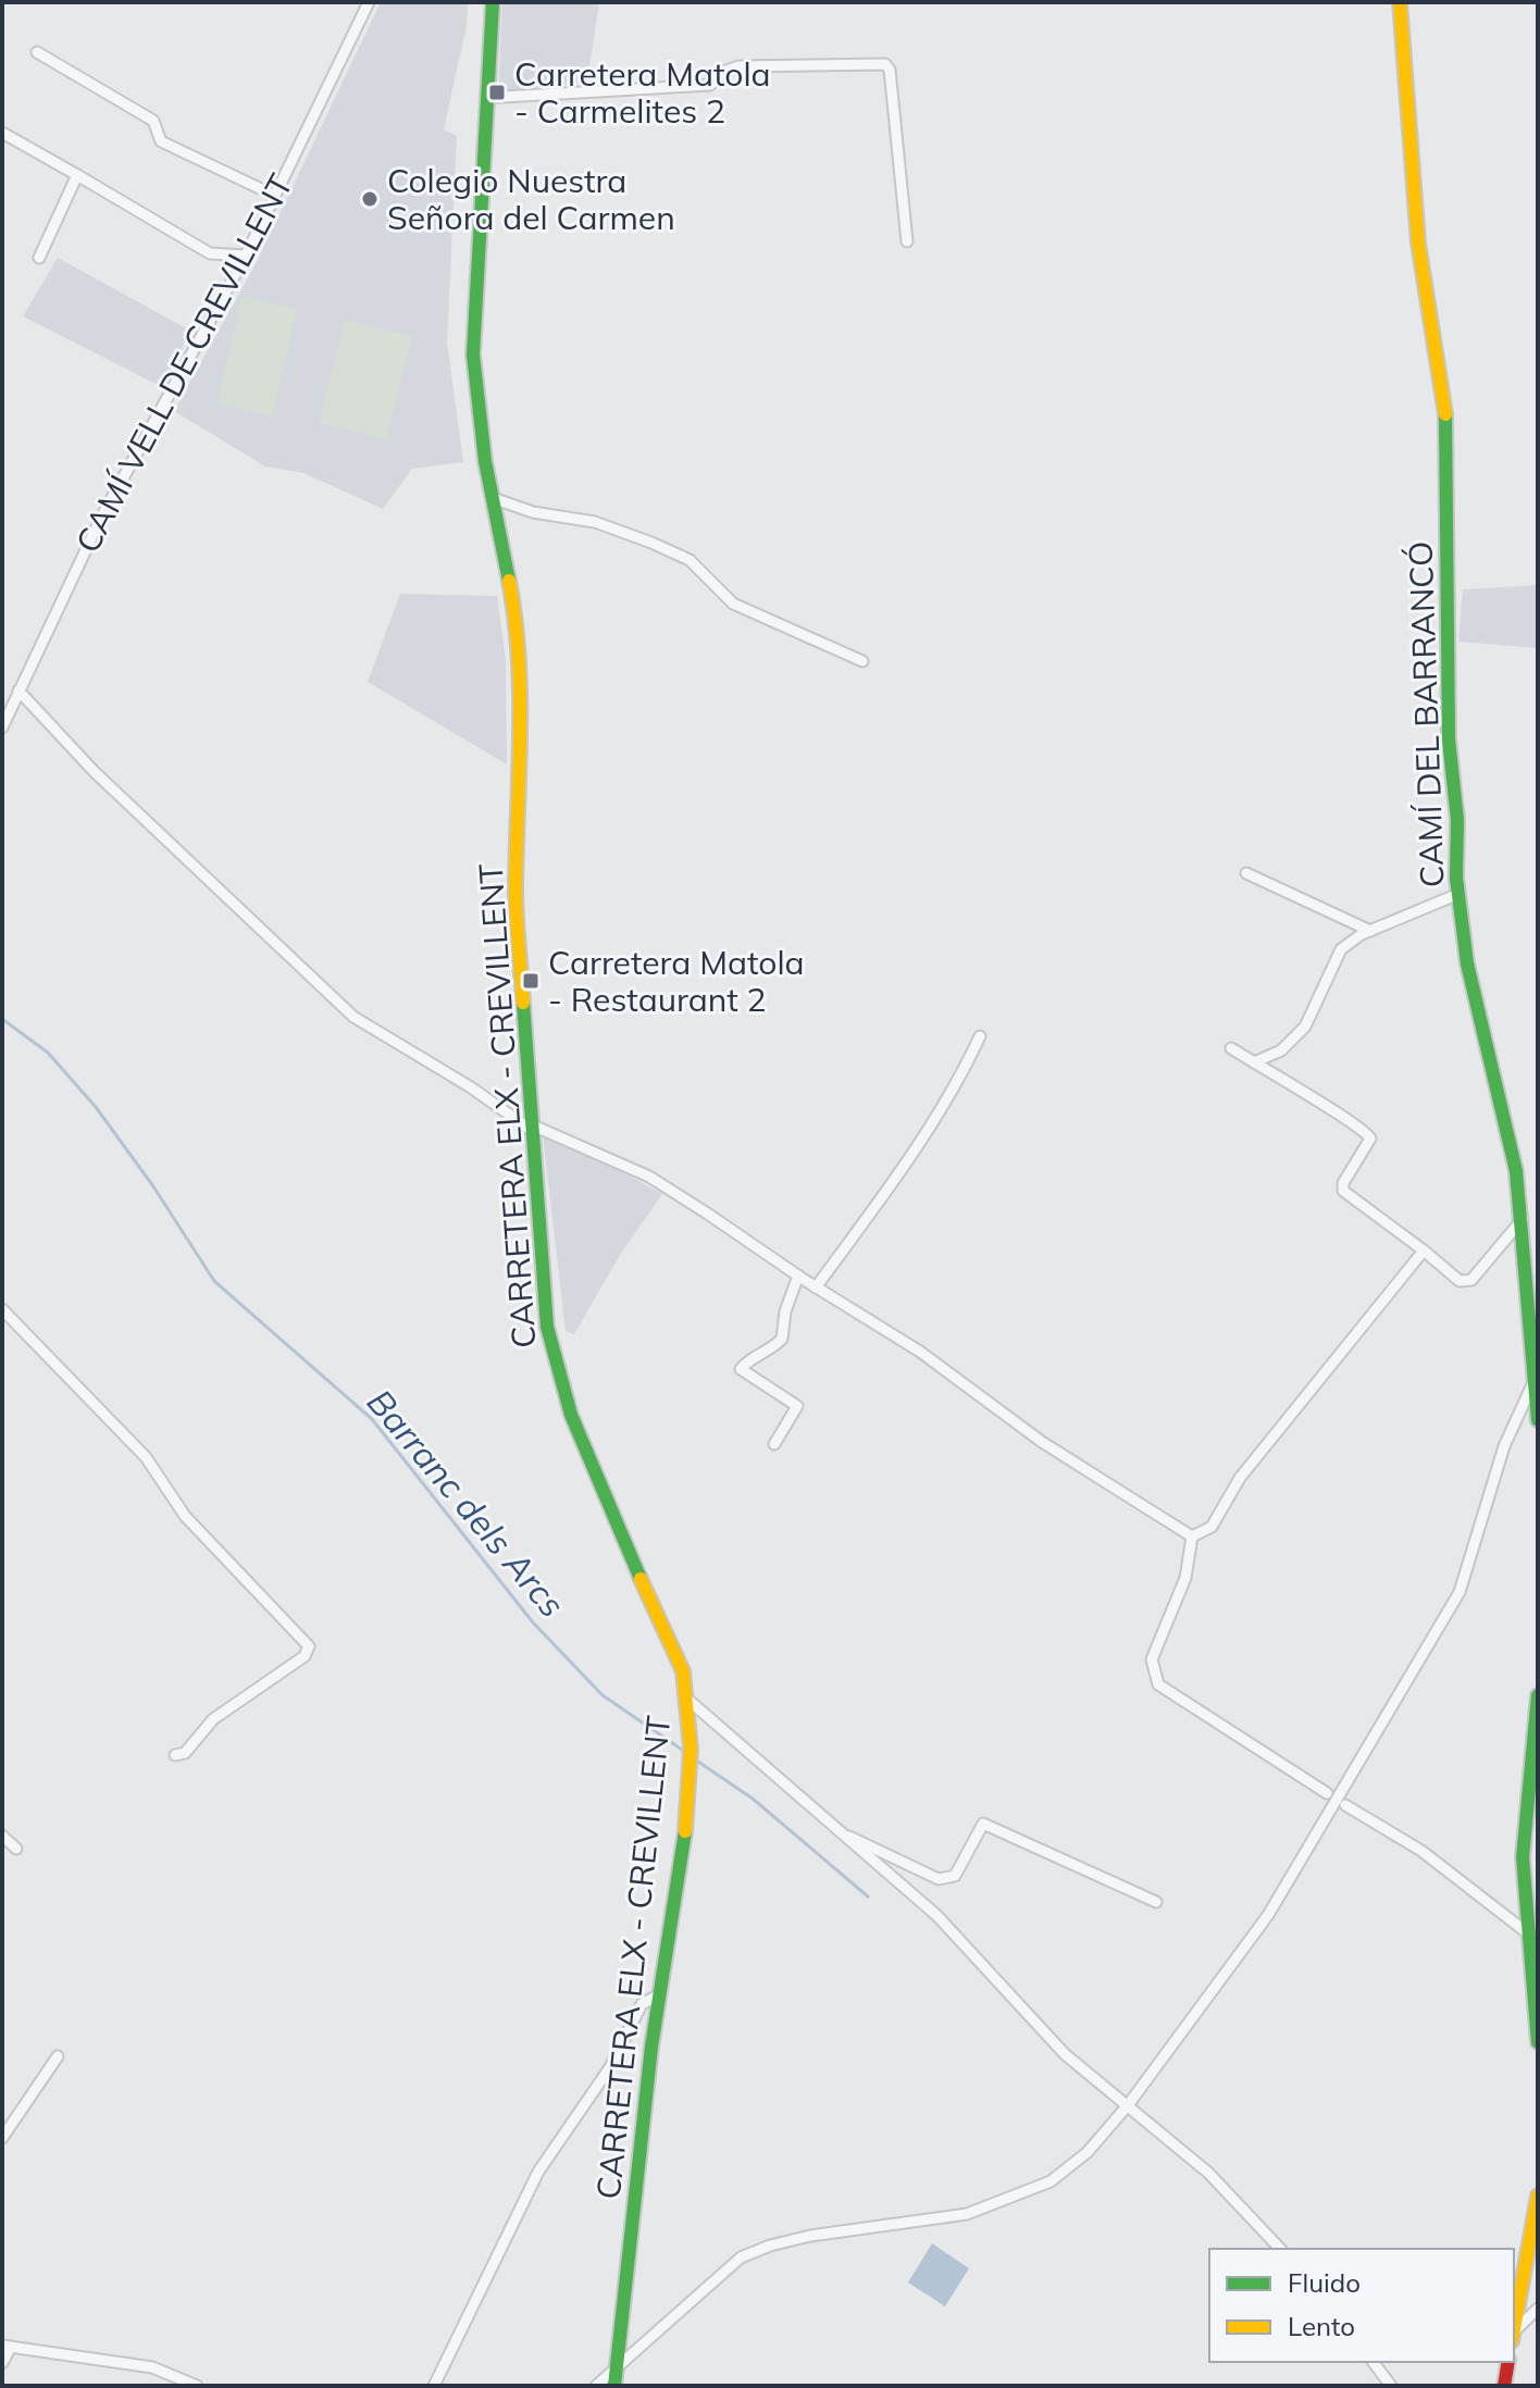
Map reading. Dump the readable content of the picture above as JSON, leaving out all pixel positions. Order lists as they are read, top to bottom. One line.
{"streets":{"street":["CAMÍ VELL DE CREVILLENT","CAMÍ DEL BARRANCÓ","CARRETERA ELX - CREVILLENT"]},"water":["Barranc dels Arcs"],"places":{"transit":["Carretera Matola - Carmelites 2","Carretera Matola - Restaurant 2"],"other":["Colegio Nuestra Señora del Carmen"]},"legend":["Fluido","Lento"]}
